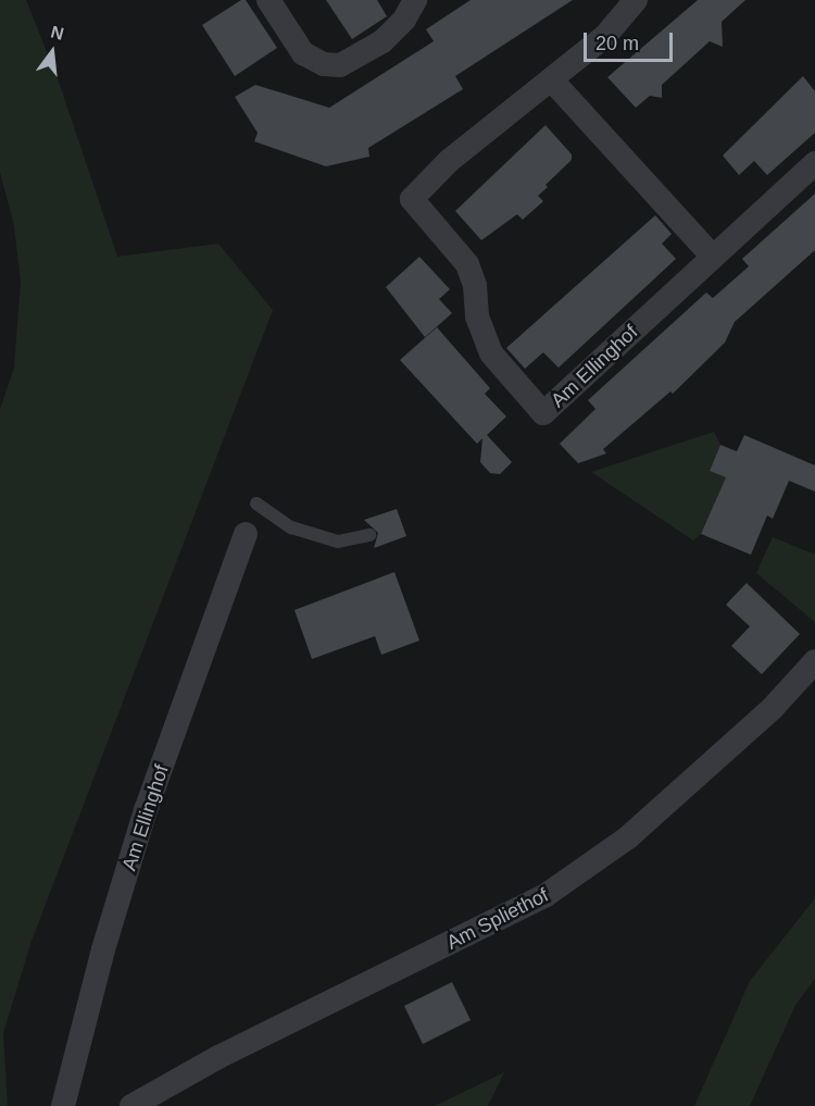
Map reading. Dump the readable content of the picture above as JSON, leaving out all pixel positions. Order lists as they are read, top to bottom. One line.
{"streets":{"street":["Am Ellinghof","Am Spliethof"]},"scale_bar":"20 m","north":"top"}
